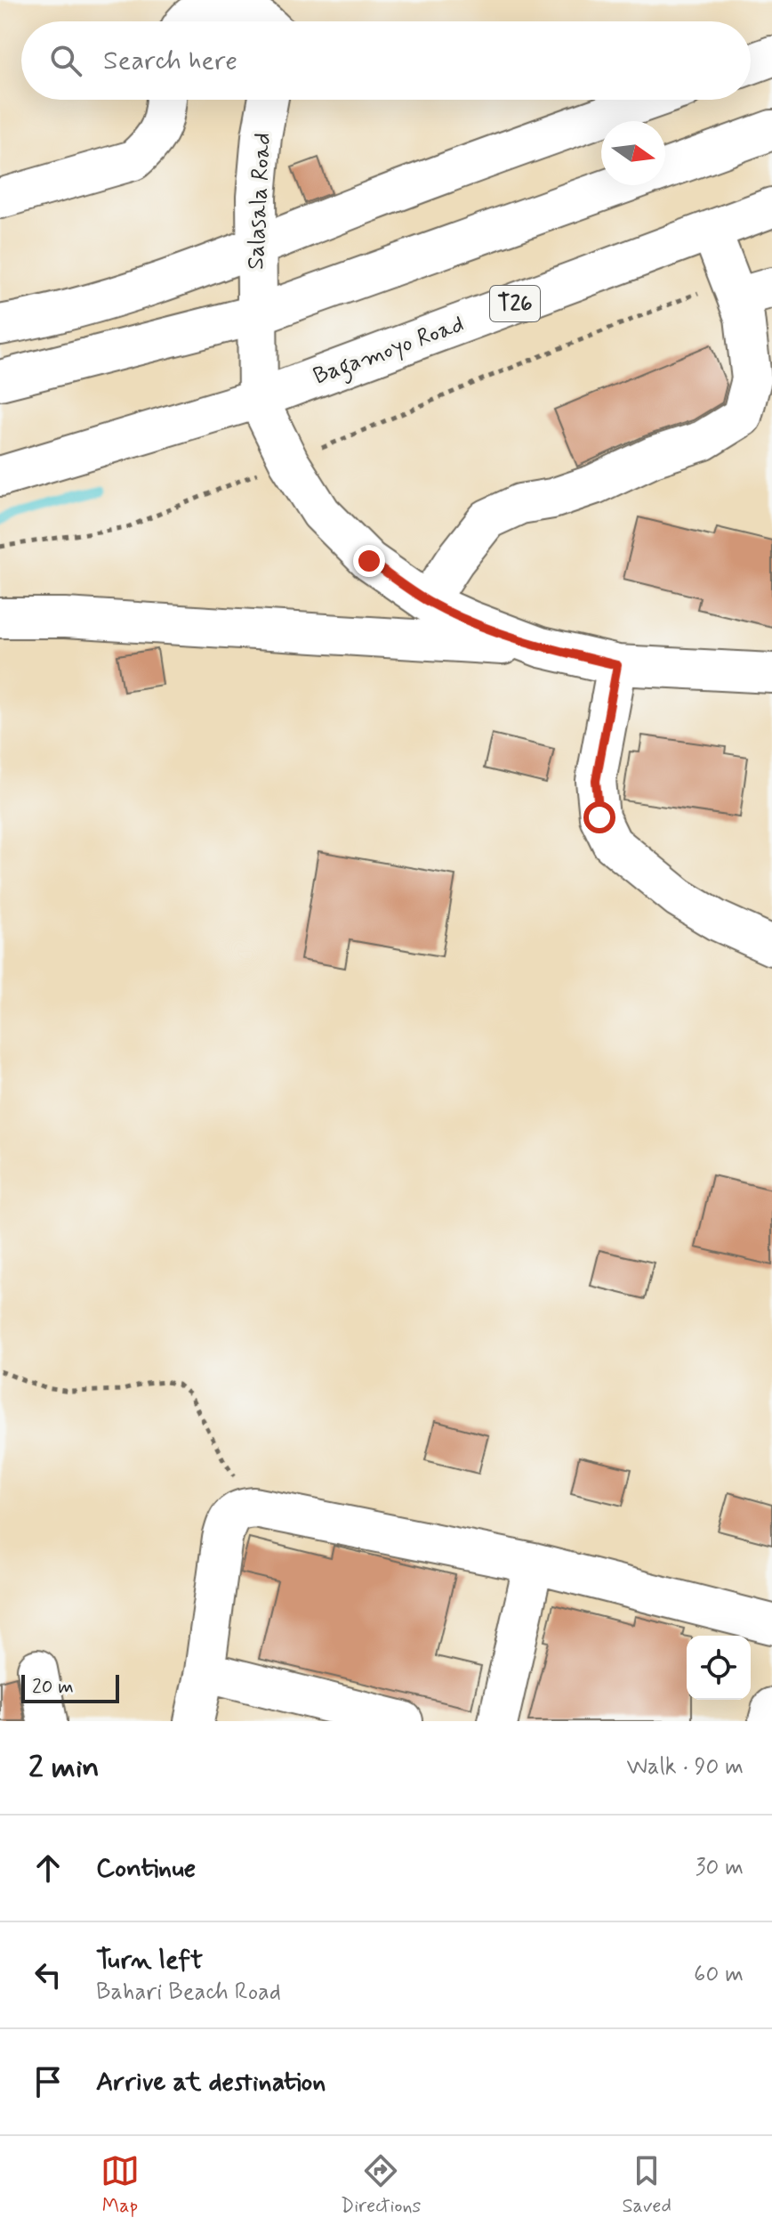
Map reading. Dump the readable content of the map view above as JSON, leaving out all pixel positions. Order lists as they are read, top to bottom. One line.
{"streets":{"main road":["Salasala Road","T26","Bagamoyo Road"]},"crossings":[["Salasala Road","Bagamoyo Road"]],"scale_bar":"20 m","north":"right","page":{"search":"Search here","scale":"20 m","heading":["2 min","Walk · 90 m"],"list":[["Continue","30 m"],["Turn left","Bahari Beach Road","60 m"],"Arrive at destination"],"nav":["Map","Directions","Saved"]}}
